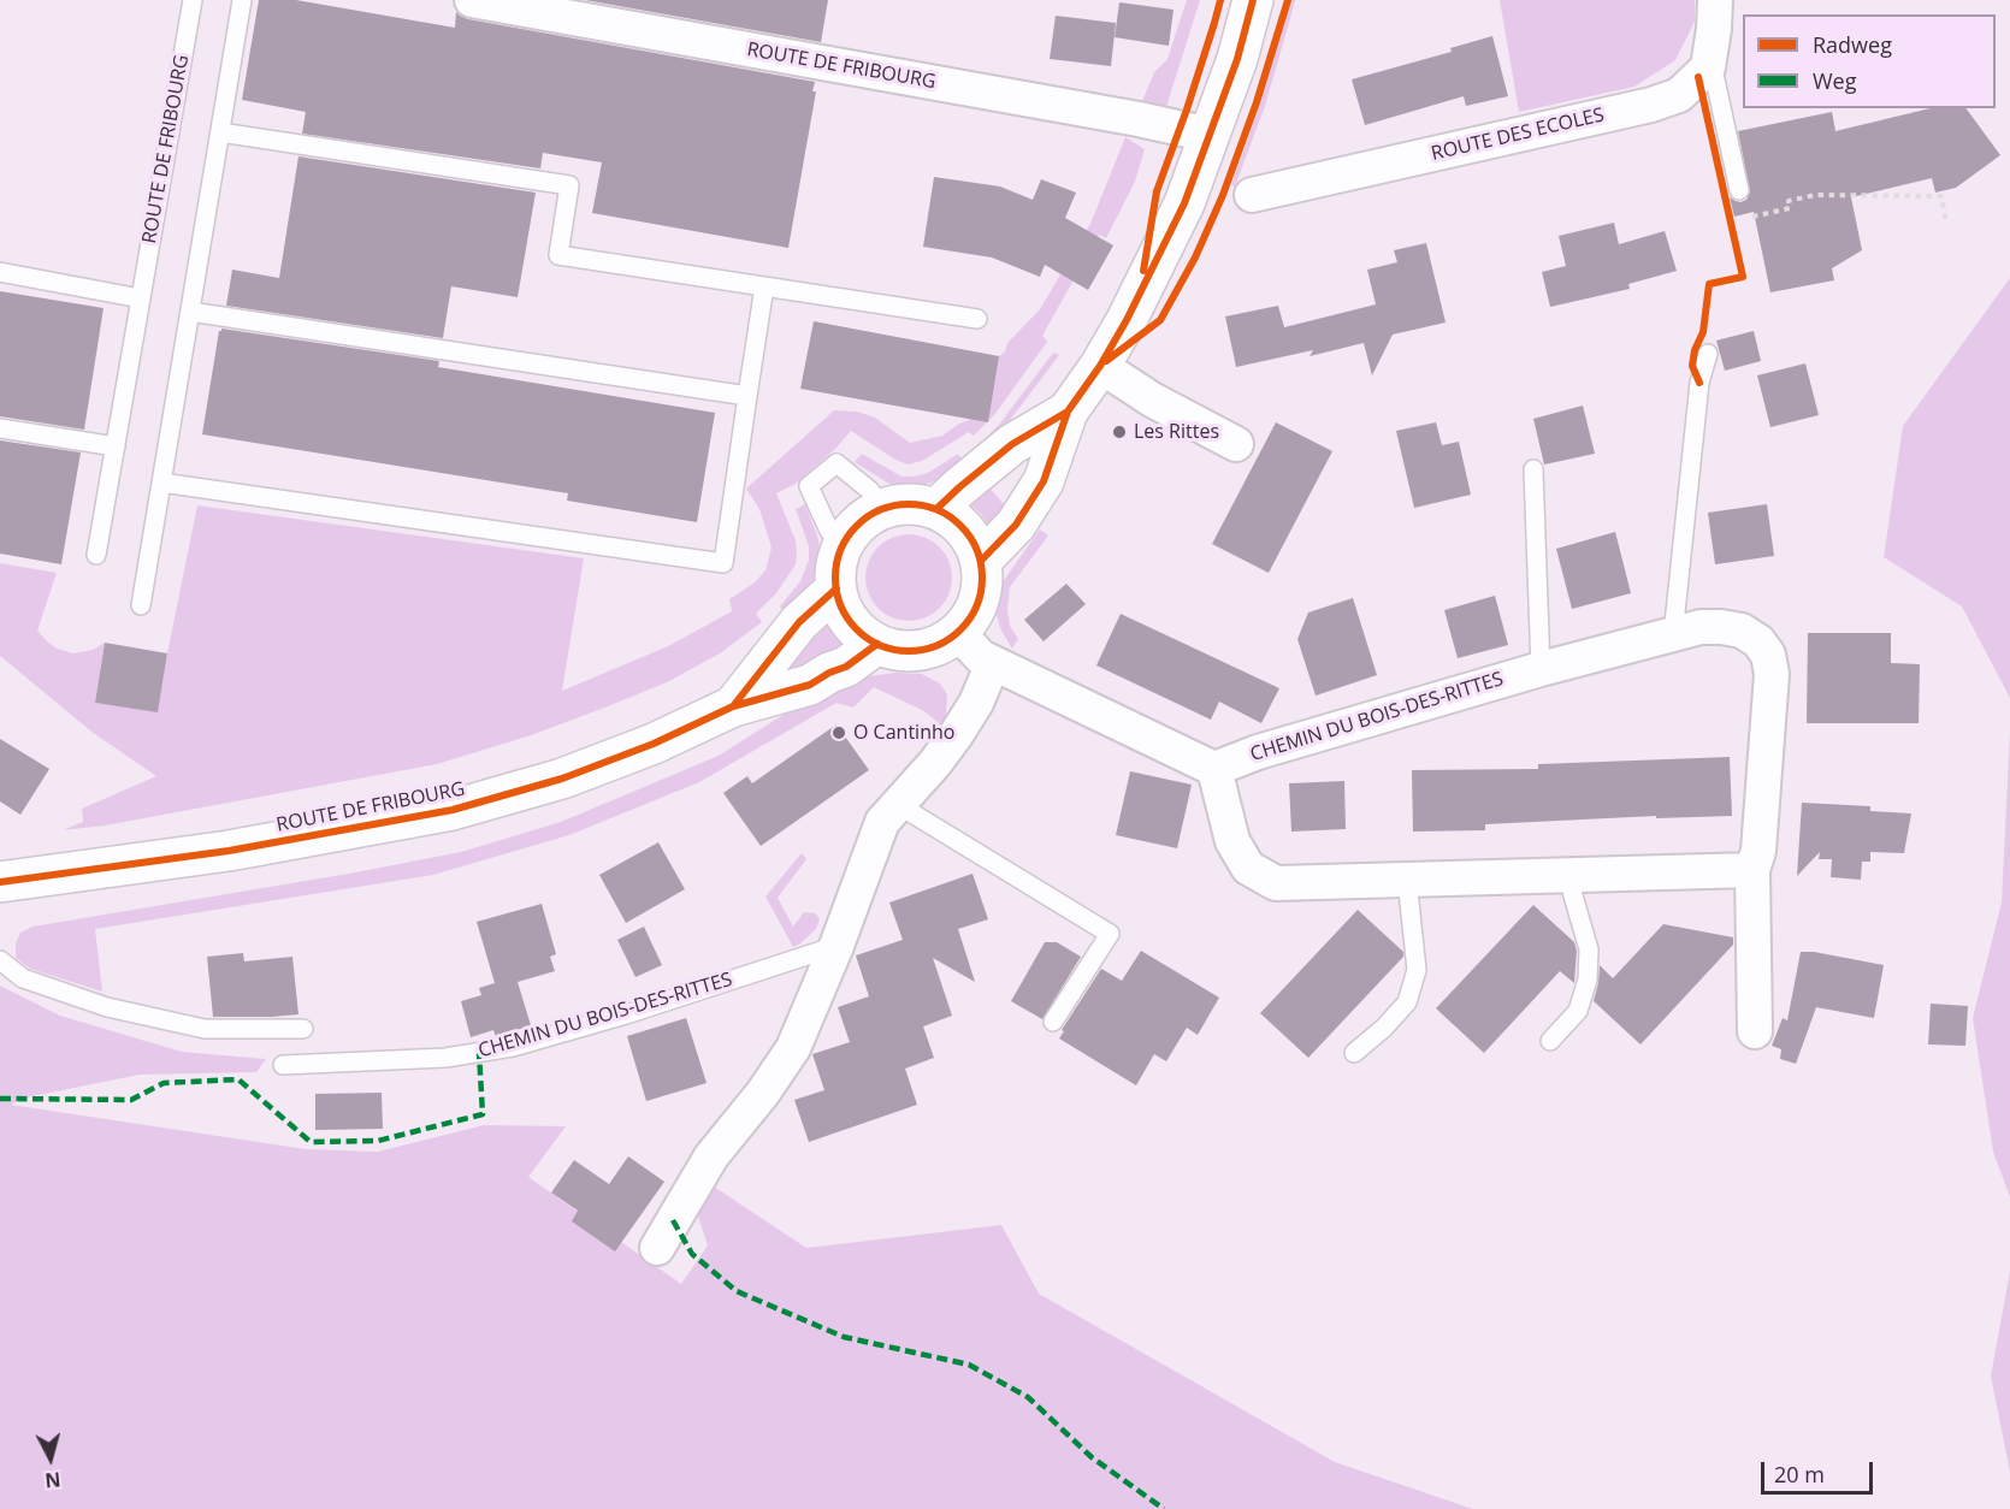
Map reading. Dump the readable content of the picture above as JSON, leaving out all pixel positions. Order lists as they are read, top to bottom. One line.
{"streets":{"main road":["ROUTE DE FRIBOURG"],"street":["ROUTE DES ECOLES","CHEMIN DU BOIS-DES-RITTES"]},"places":["Les Rittes","O Cantinho"],"legend":["Radweg","Weg"],"scale_bar":"20 m","north":"bottom"}
